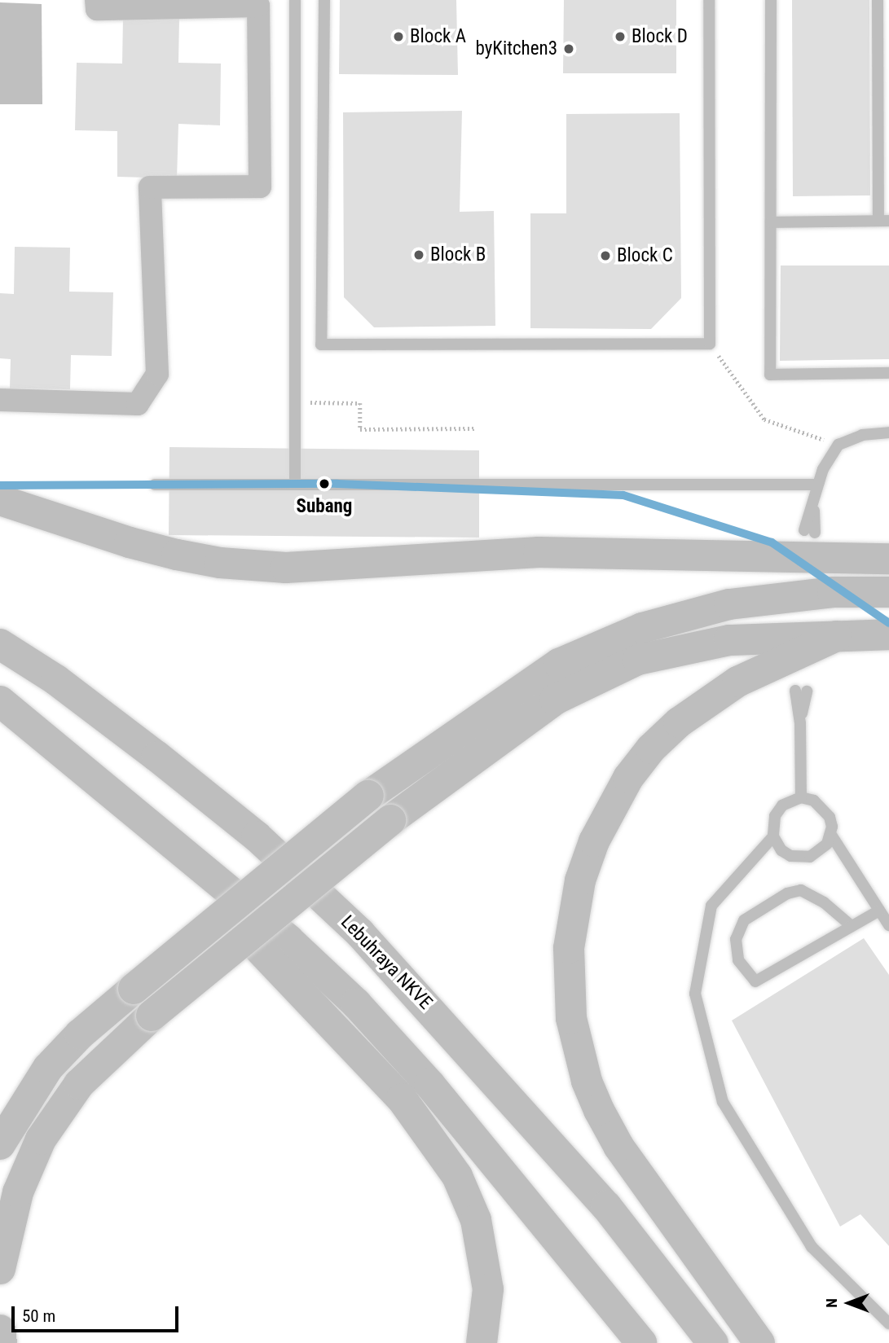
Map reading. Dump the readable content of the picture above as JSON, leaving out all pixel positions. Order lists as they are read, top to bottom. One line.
{"streets":{"highway":["Lebuhraya NKVE"]},"places":["Block A","Block D","byKitchen3","Block B","Block C","Subang"],"scale_bar":"50 m","north":"left"}
